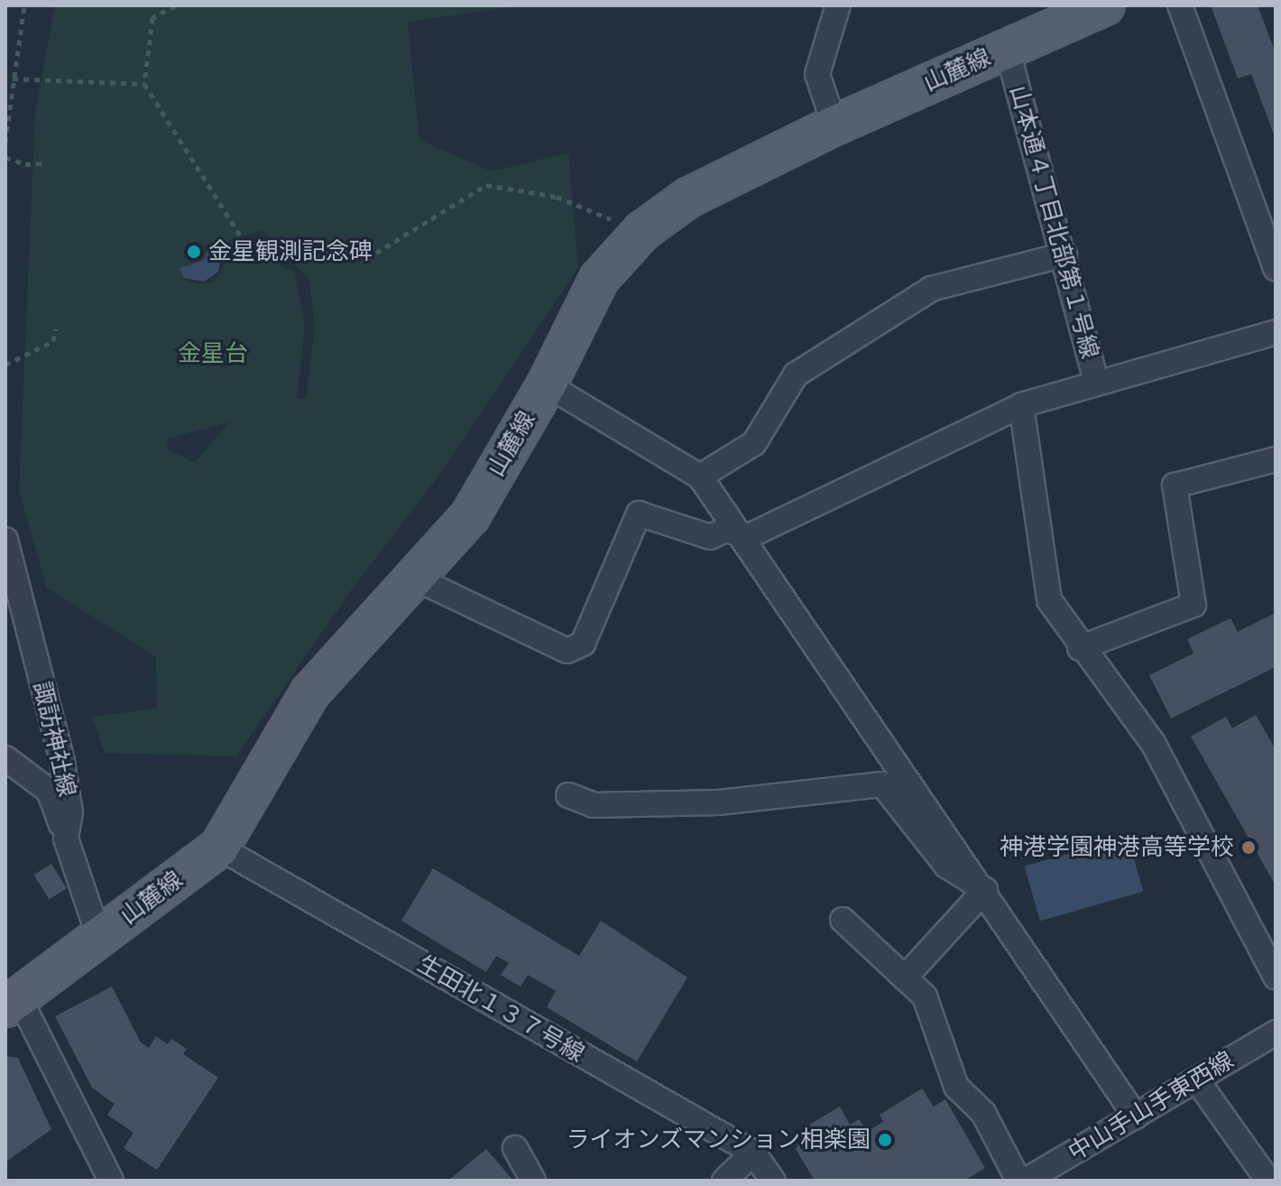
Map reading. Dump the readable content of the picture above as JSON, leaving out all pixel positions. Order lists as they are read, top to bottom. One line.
{"streets":{"main road":["山麓線"],"street":["山本通４丁目北部第１号線","諏訪神社線","生田北１３７号線","中山手山手東西線"]},"crossings":[["山麓線","山本通４丁目北部第１号線"],["山麓線","諏訪神社線"],["山麓線","生田北１３７号線"]],"parks":["金星台"],"places":["金星観測記念碑","神港学園神港高等学校","ライオンズマンション相楽園"]}
